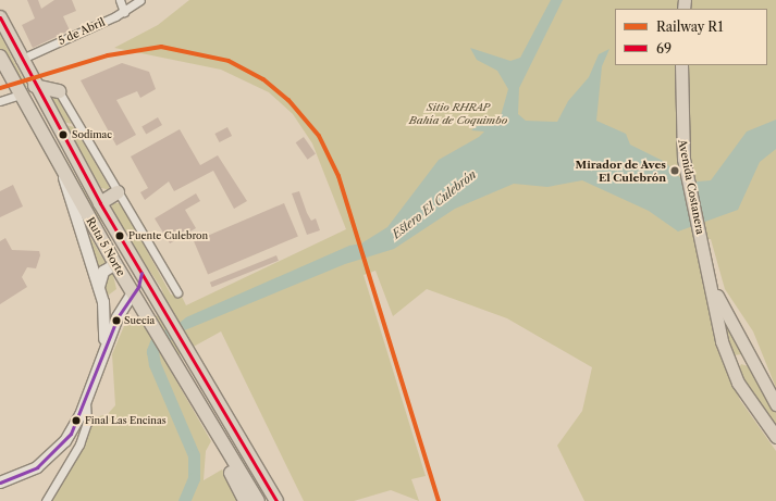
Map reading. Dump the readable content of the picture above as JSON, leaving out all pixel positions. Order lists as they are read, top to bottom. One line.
{"streets":{"highway":["Ruta 5 Norte"],"main road":["Avenida Costanera"],"street":["5 de Abril"]},"crossings":[["5 de Abril","Ruta 5 Norte"]],"water":["Estero El Culebrón"],"parks":["Sitio RHRAP Bahía de Coquimbo"],"places":["Sodimac","Mirador de Aves El Culebrón","Puente Culebron","Suecia","Final Las Encinas"],"lines":["transit line 69","rail line R1"],"legend":["Railway R1","69"]}
